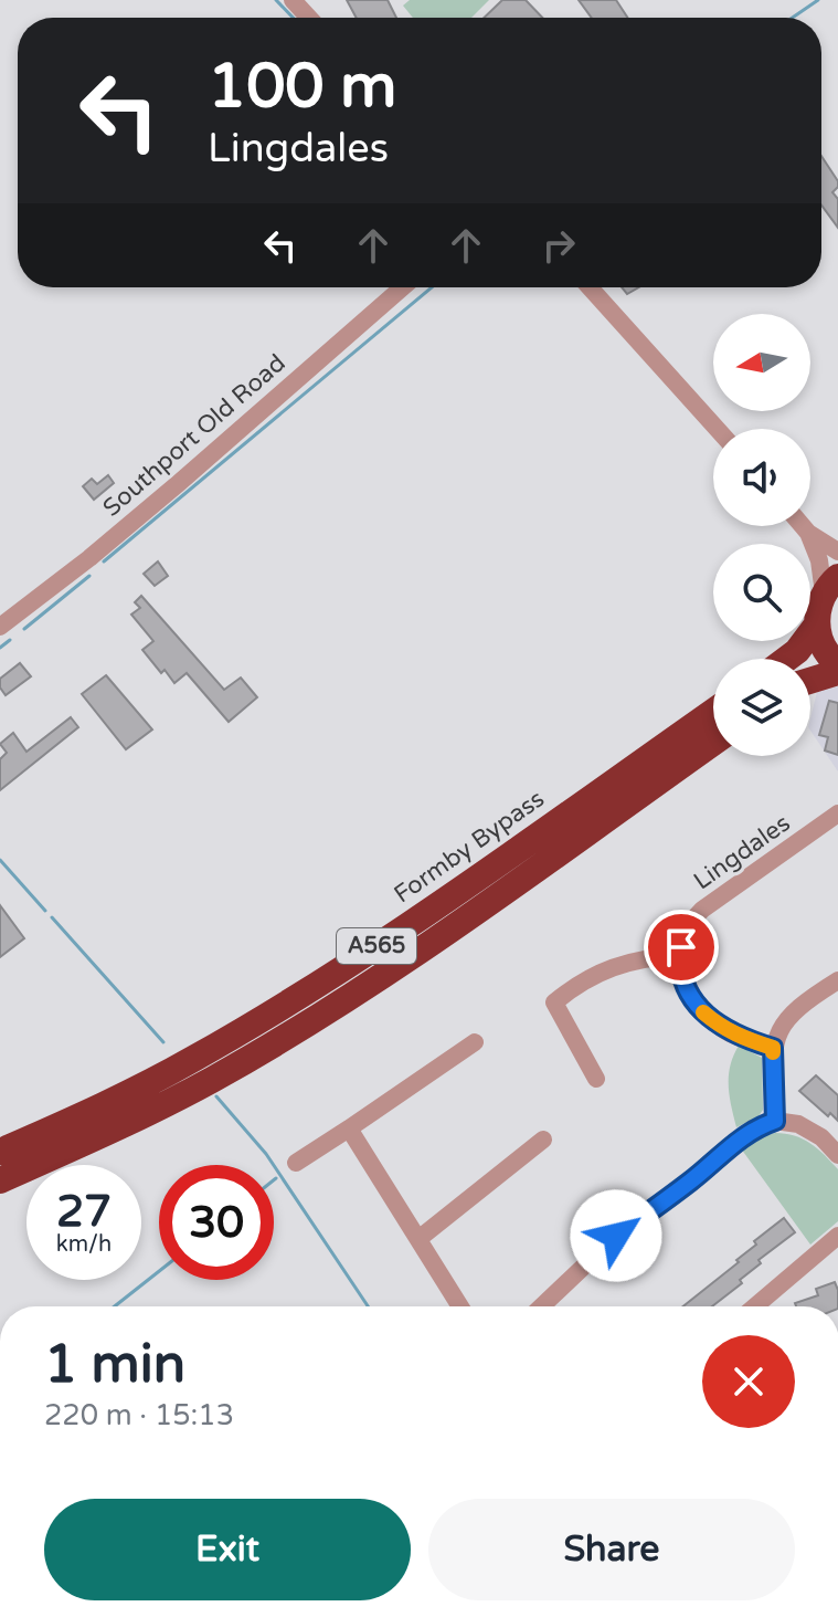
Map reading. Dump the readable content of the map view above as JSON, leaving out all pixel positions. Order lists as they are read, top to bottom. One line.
{"streets":{"highway":["Formby Bypass","A565"],"street":["Southport Old Road","Lingdales"]},"north":"left","page":{"turn":["100 m","Lingdales"],"speed":"27 km/h","limit":"30","heading":["1 min","220 m · 15:13"],"buttons":["Exit","Share"]}}
